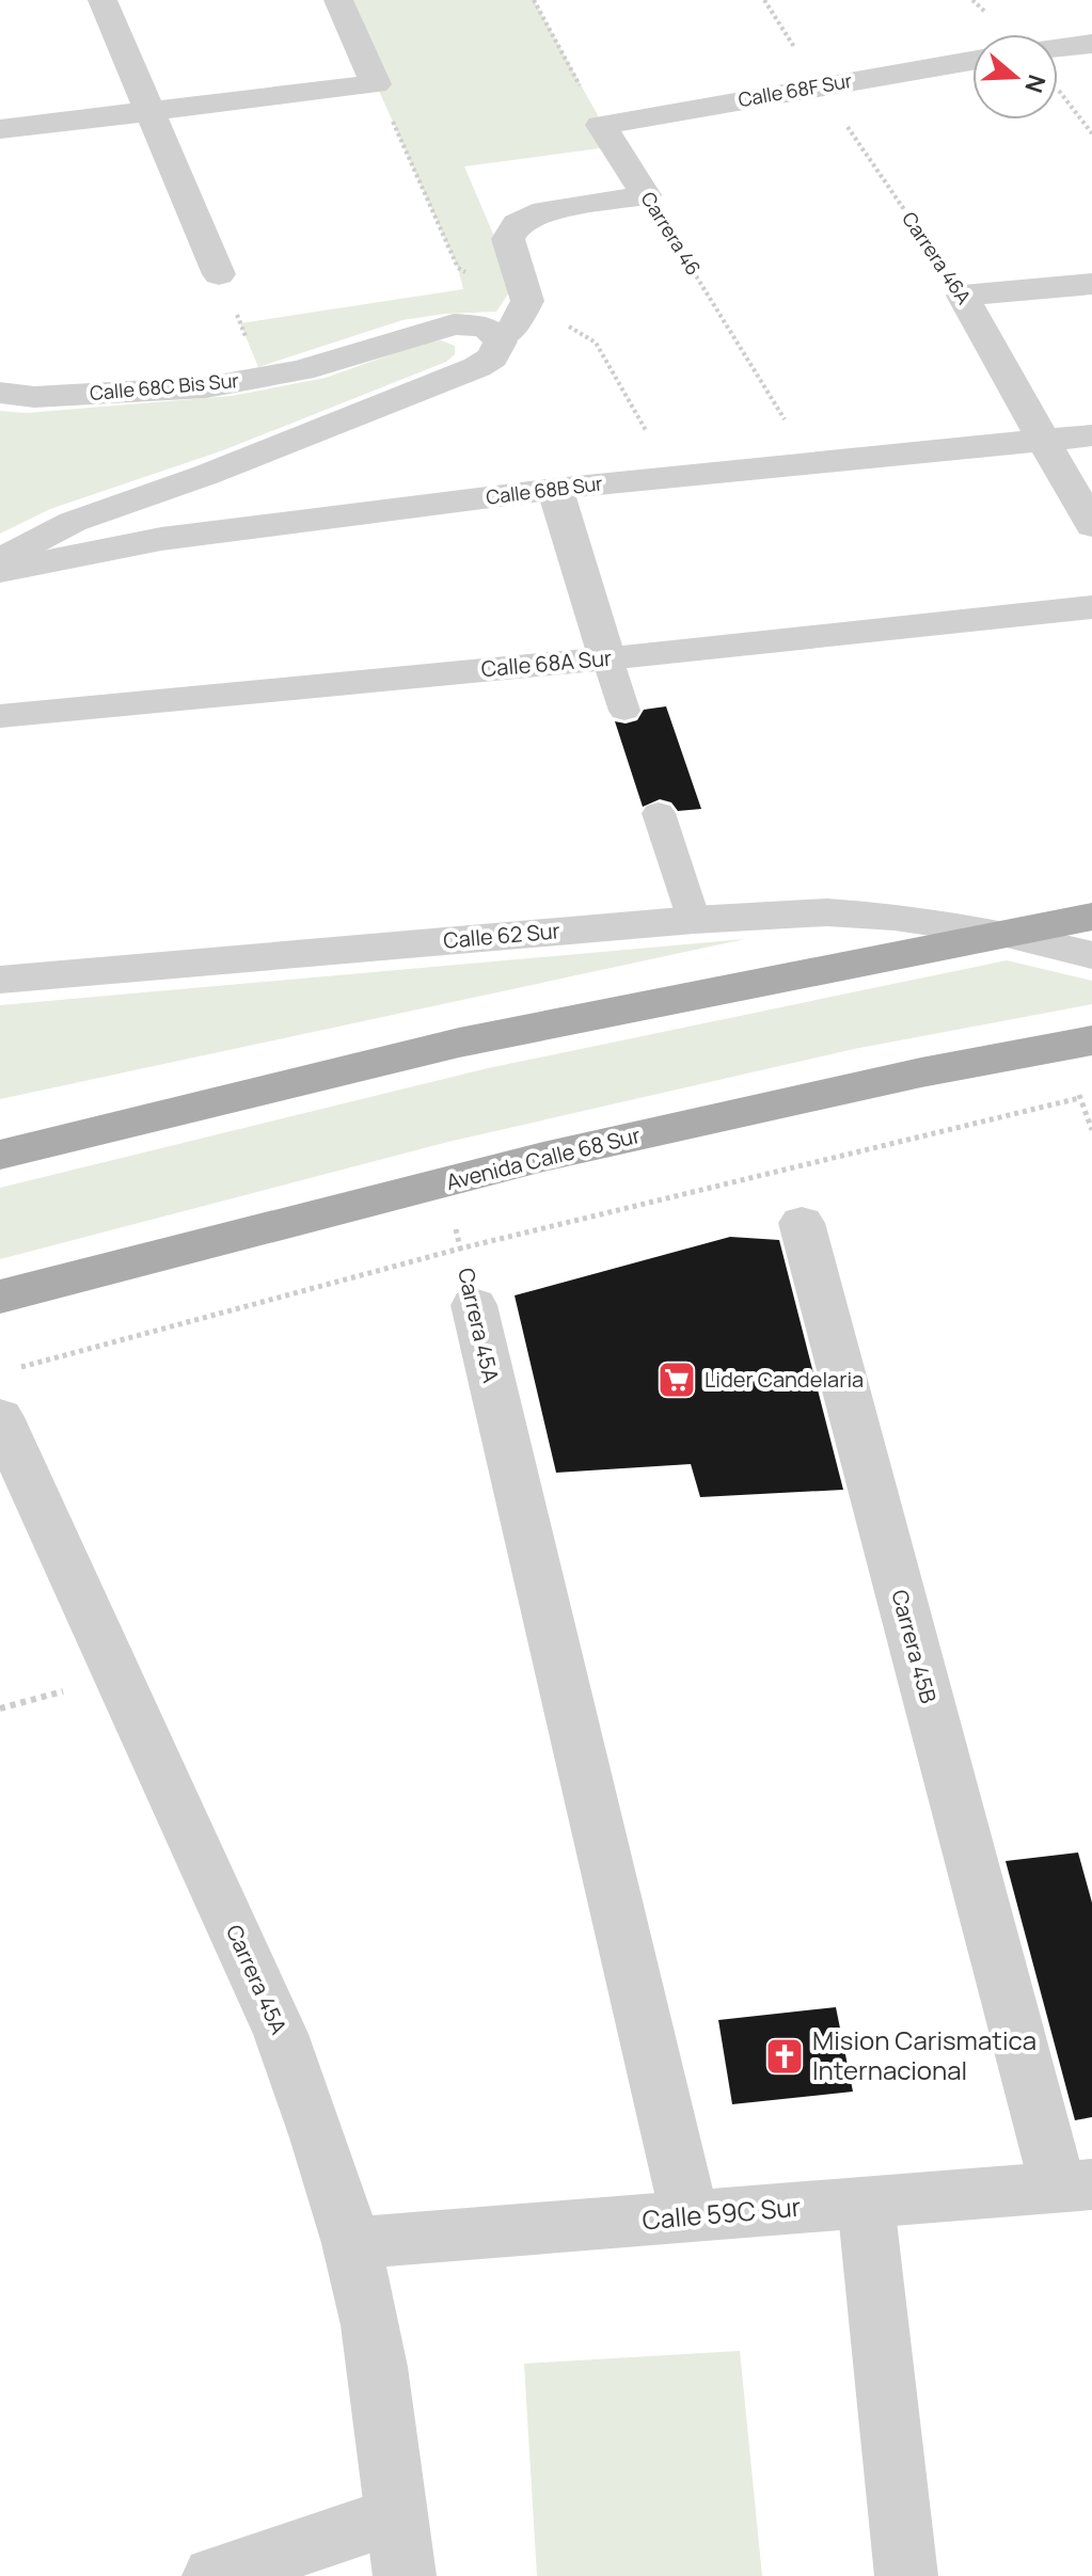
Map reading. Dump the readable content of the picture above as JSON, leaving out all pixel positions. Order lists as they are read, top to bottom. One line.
{"streets":{"main road":["Avenida Calle 68 Sur"],"street":["Calle 68F Sur","Carrera 46","Carrera 46A","Calle 68C Bis Sur","Calle 68B Sur","Calle 68A Sur","Calle 62 Sur","Carrera 45A","Carrera 45B","Calle 59C Sur"]},"crossings":[["Calle 68F Sur","Carrera 46"],["Calle 68F Sur","Carrera 46A"],["Carrera 46","Calle 68B Sur"],["Carrera 46A","Calle 68B Sur"],["Avenida Calle 68 Sur","Carrera 45A"],["Carrera 45A","Calle 59C Sur"],["Carrera 45B","Calle 59C Sur"]],"places":{"supermarket":["Lider Candelaria"],"church":["Mision Carismatica Internacional"]},"north":"right"}
